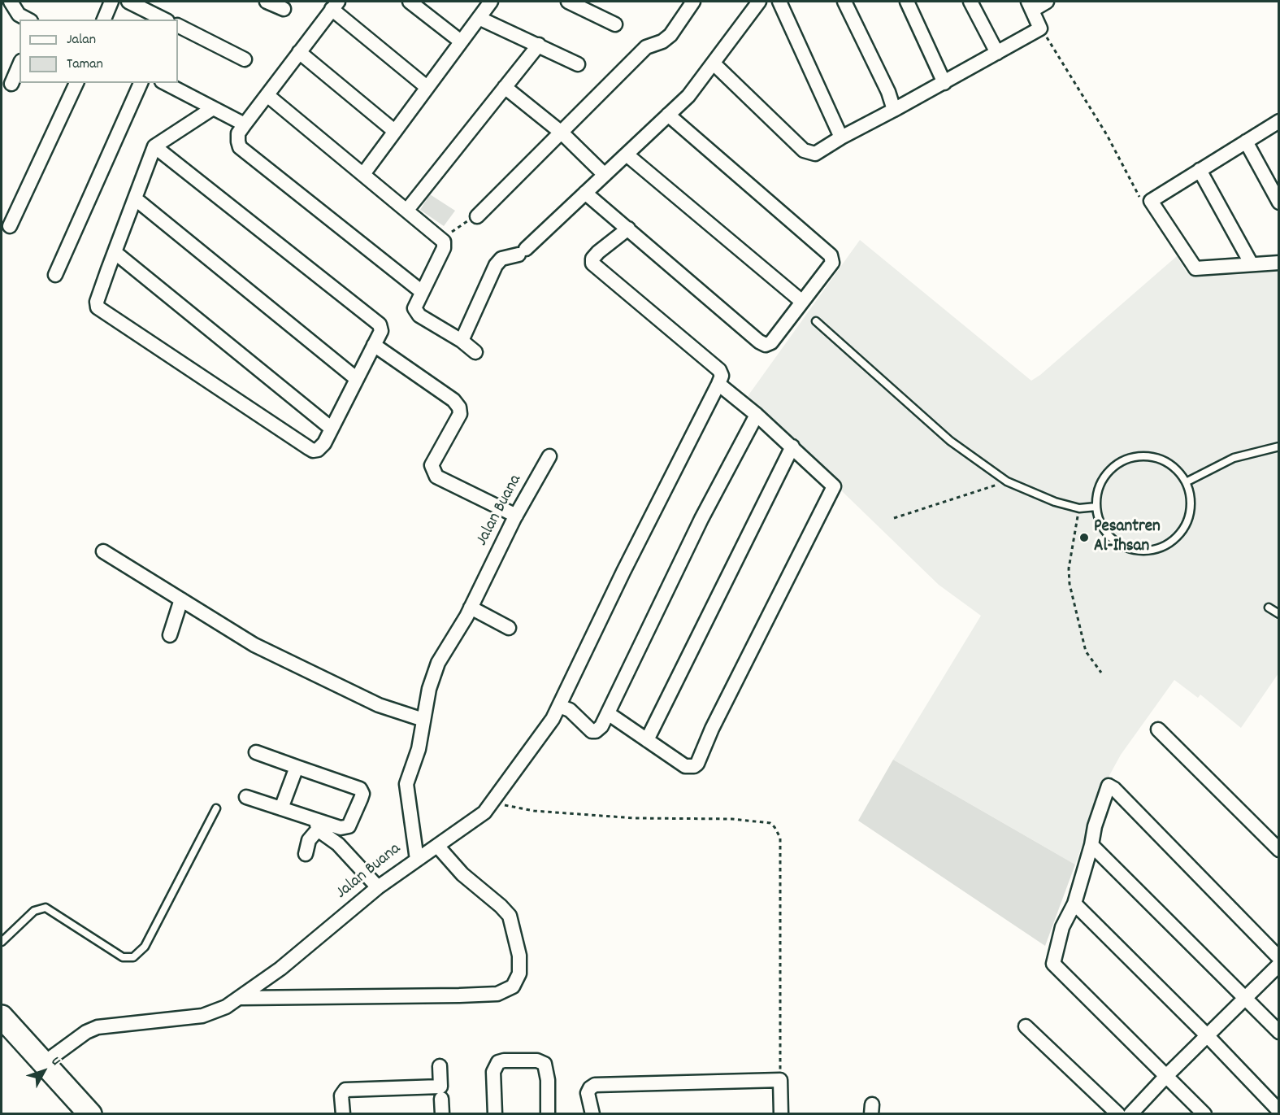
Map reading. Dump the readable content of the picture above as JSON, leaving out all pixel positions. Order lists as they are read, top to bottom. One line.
{"streets":{"street":["Jalan Buana"]},"places":["Pesantren Al-Ihsan"],"legend":["Jalan","Taman"],"north":"top right"}
